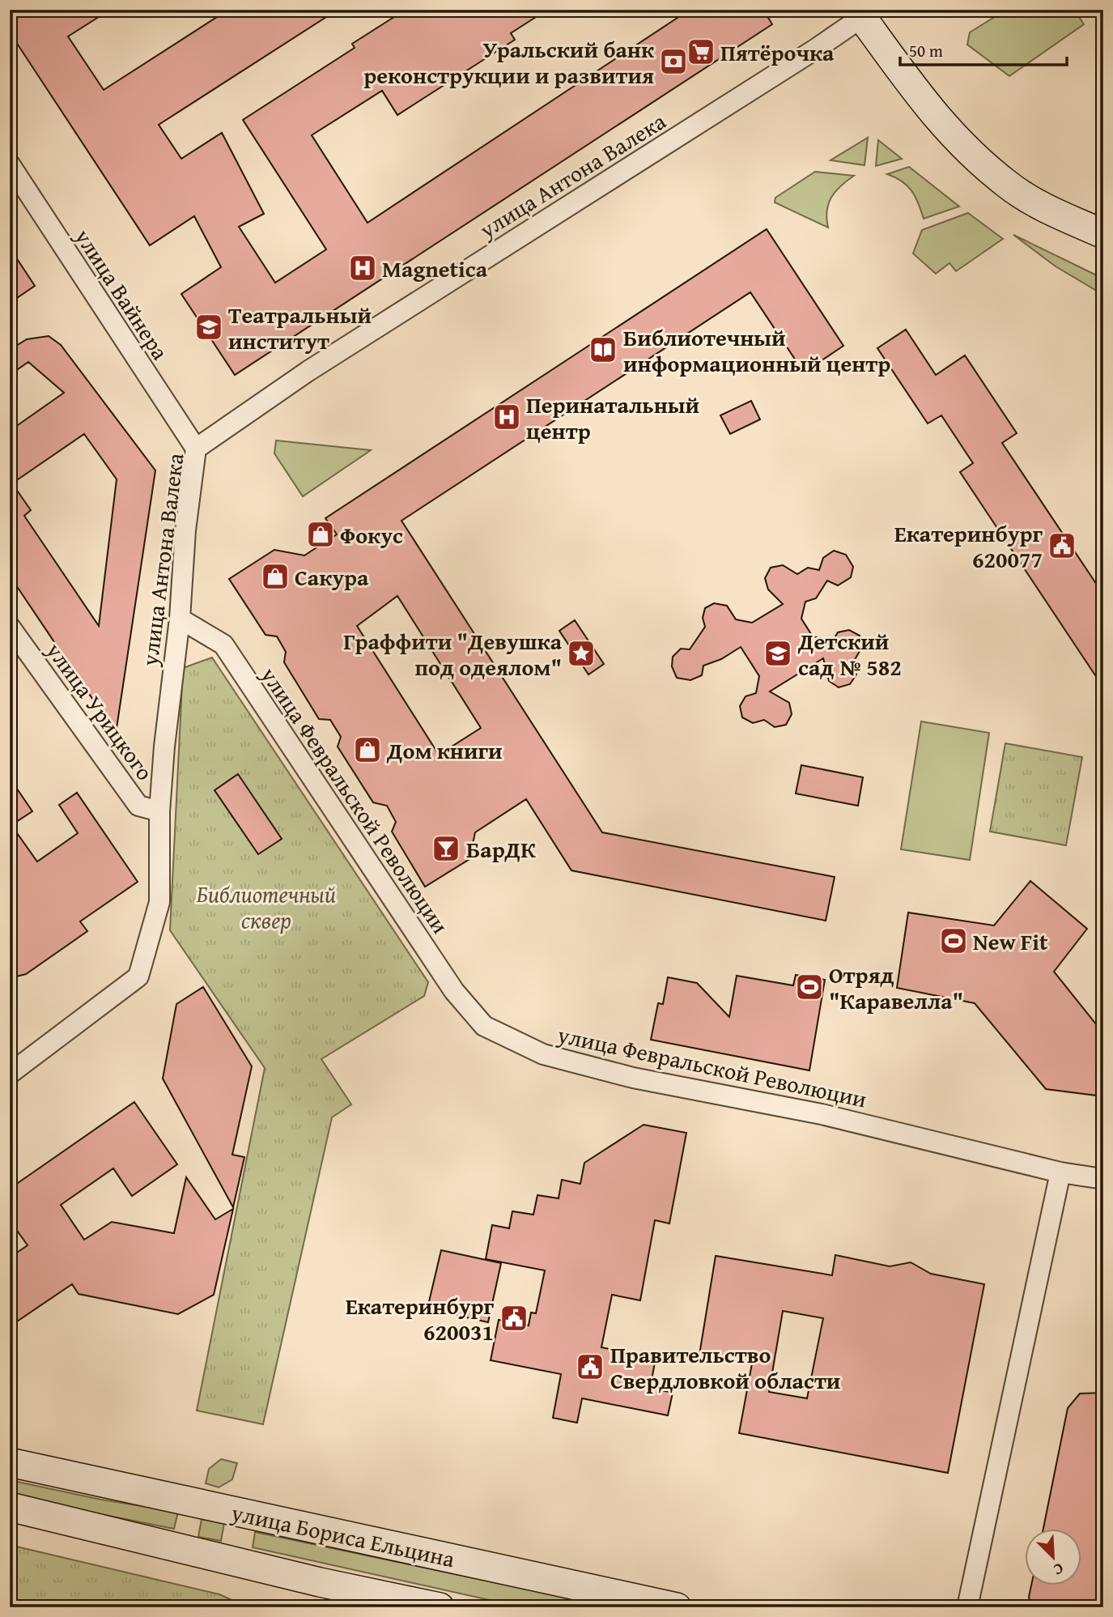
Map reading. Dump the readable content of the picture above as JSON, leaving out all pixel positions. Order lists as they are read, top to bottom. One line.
{"streets":{"street":["улица Антона Валека","улица Вайнера","улица Урицкого","улица Февральской Революции","улица Бориса Ельцина"]},"crossings":[["улица Антона Валека","улица Вайнера"],["улица Антона Валека","улица Урицкого"],["улица Антона Валека","улица Февральской Революции"]],"parks":["Библиотечный сквер"],"places":{"supermarket":["Пятёрочка"],"bank":["Уральский банк реконструкции и развития"],"hospital":["Magnetica","Перинатальный центр"],"school or university":["Театральный институт","Детский сад № 582"],"library":["Библиотечный информационный центр"],"shop":["Фокус","Сакура","Дом книги"],"public building":["Екатеринбург 620077","Екатеринбург 620031","Правительство Свердловкой области"],"place":["Граффити \"Девушка под одеялом\""],"bar":["БарДК"],"sports":["New Fit","Отряд \"Каравелла\""]},"scale_bar":"50 m","north":"bottom right"}
